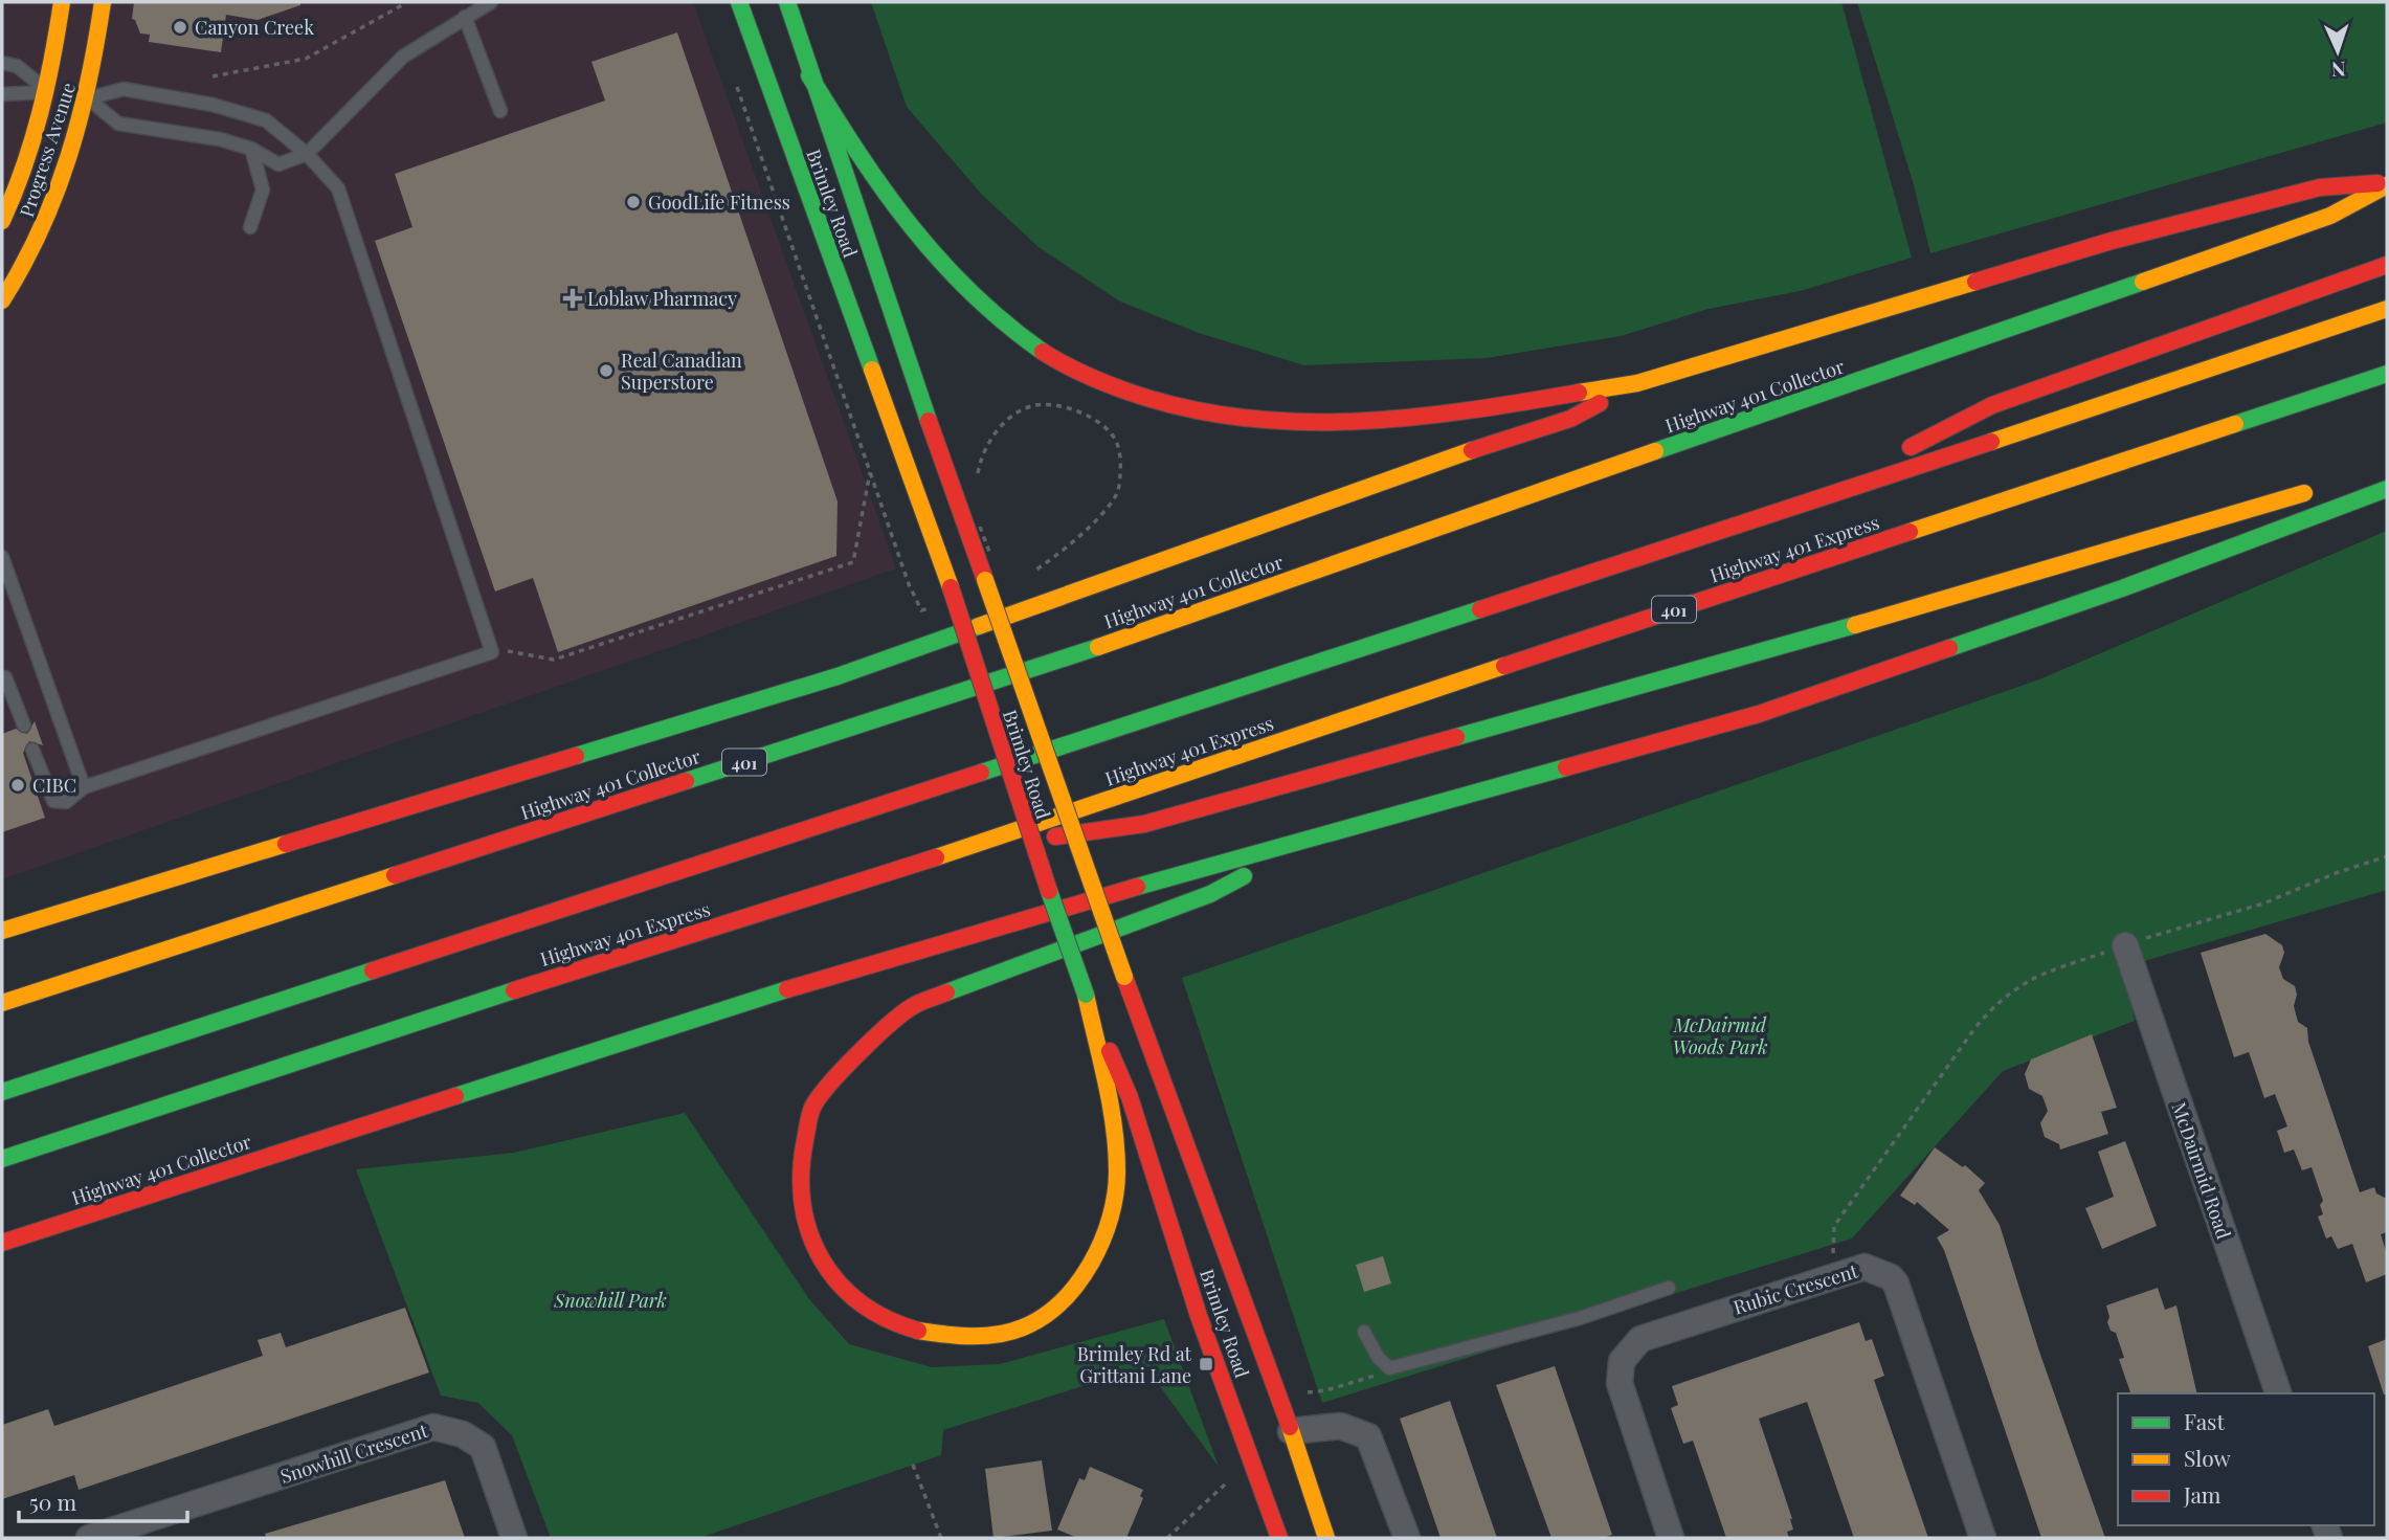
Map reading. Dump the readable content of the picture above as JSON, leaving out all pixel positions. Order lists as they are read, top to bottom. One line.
{"streets":{"main road":["Progress Avenue","Brimley Road","Highway 401 Collector","Highway 401 Express","401"],"street":["McDairmid Road","Rubic Crescent","Snowhill Crescent"]},"parks":["McDairmid Woods Park","Snowhill Park"],"places":{"other":["Canyon Creek","GoodLife Fitness","Real Canadian Superstore","CIBC"],"health":["Loblaw Pharmacy"],"transit":["Brimley Rd at Grittani Lane"]},"legend":["Fast","Slow","Jam"],"scale_bar":"50 m","north":"bottom"}
